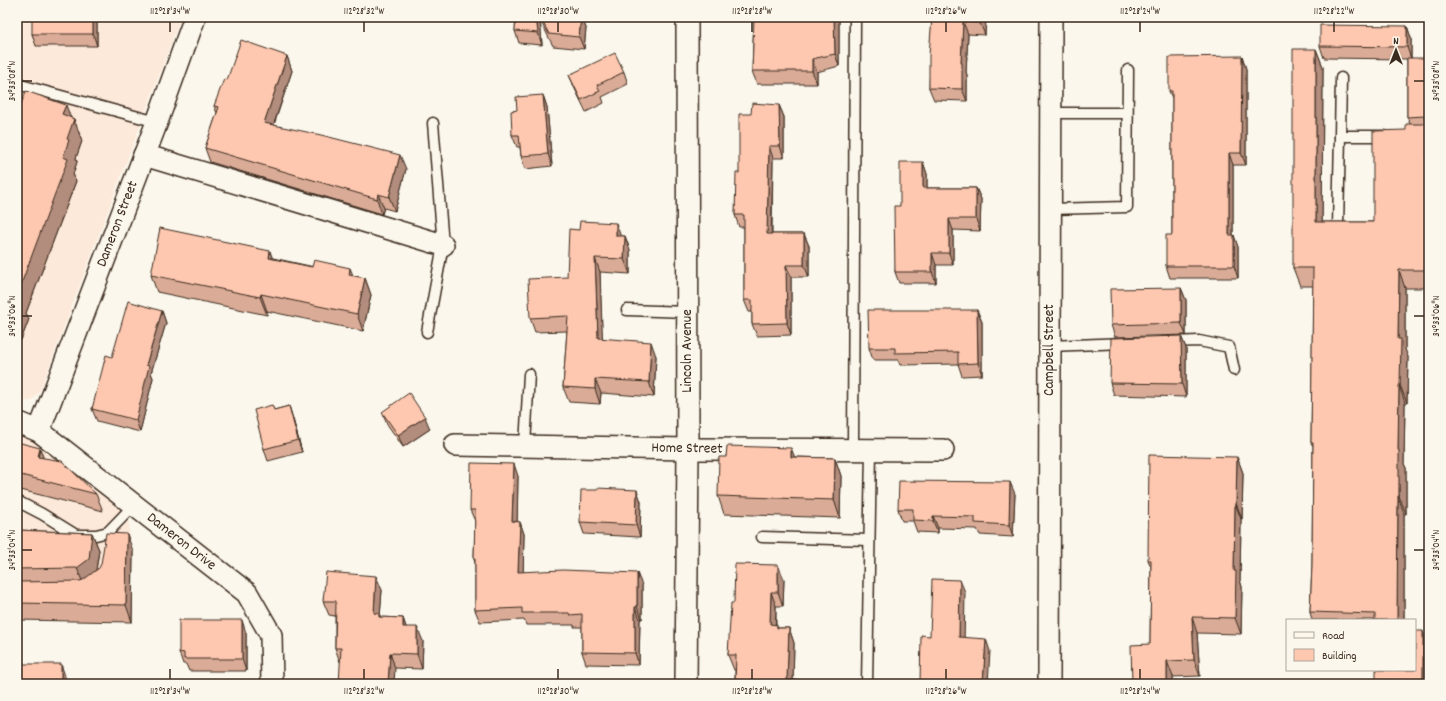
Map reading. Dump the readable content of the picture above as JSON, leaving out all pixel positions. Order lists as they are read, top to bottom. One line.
{"streets":{"street":["Dameron Street","Campbell Street","Lincoln Avenue","Home Street","Dameron Drive"]},"crossings":[["Dameron Street","Dameron Drive"],["Lincoln Avenue","Home Street"]],"legend":["Road","Building"],"north":"top","coordinates":["112°28'34\"W","112°28'32\"W","112°28'30\"W","112°28'28\"W","112°28'26\"W","112°28'24\"W","112°28'22\"W","34°33'08\"N","34°33'06\"N","34°33'04\"N"]}
